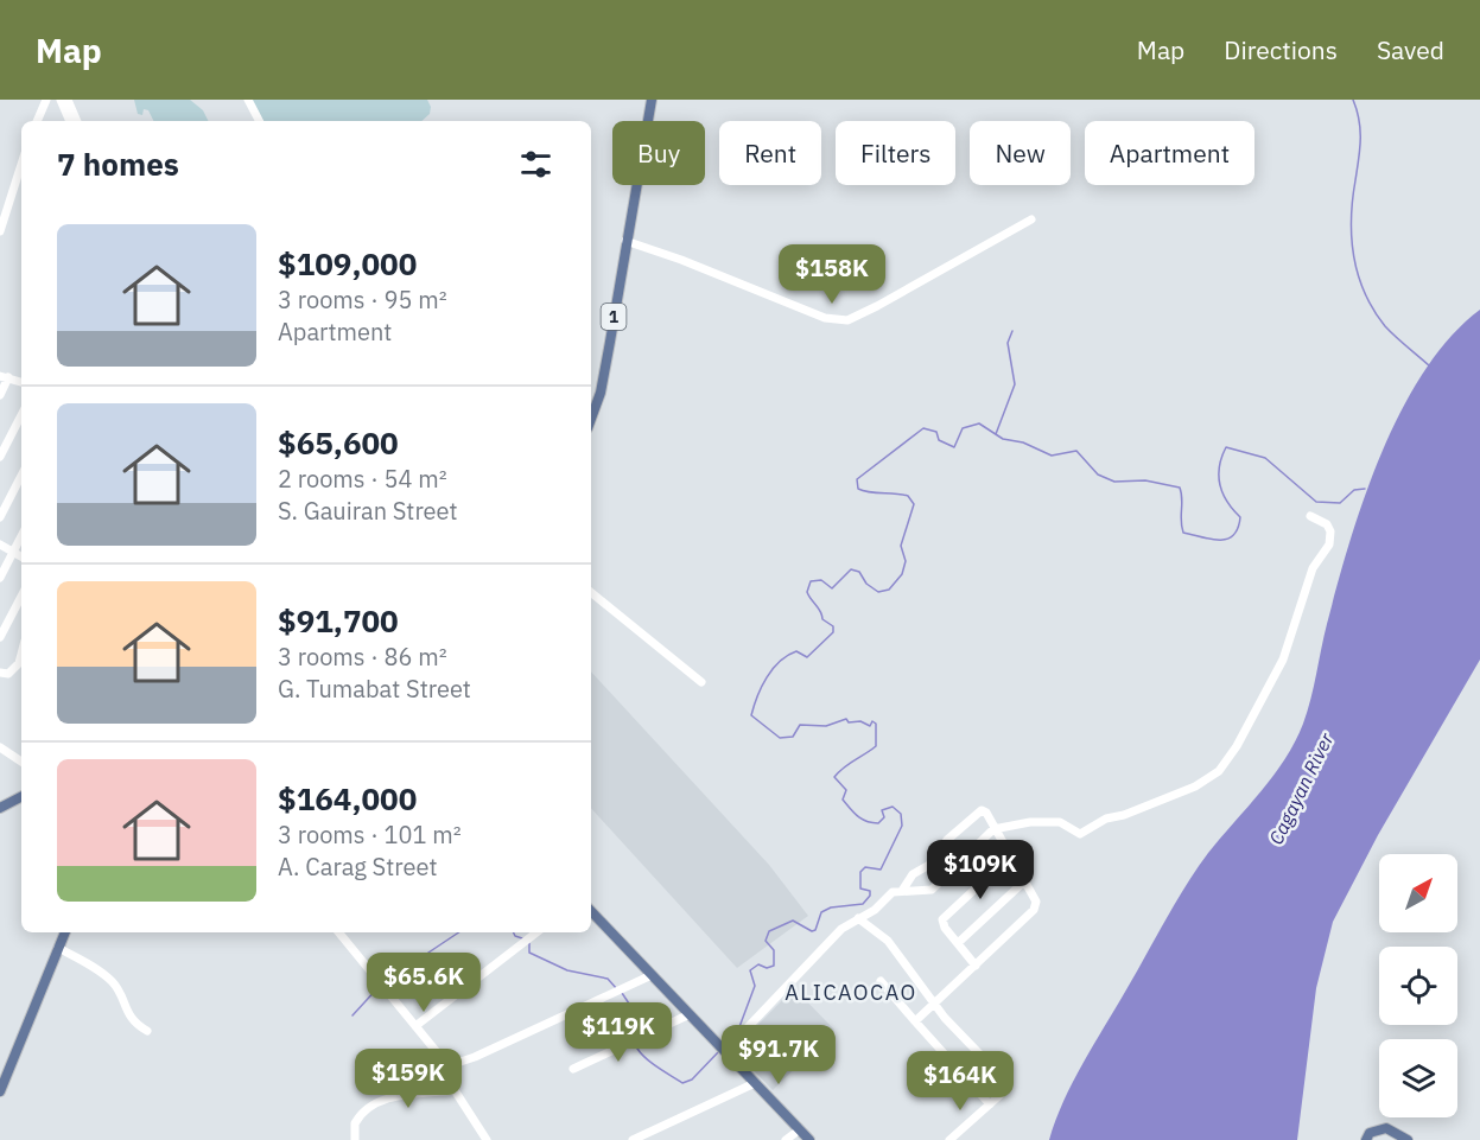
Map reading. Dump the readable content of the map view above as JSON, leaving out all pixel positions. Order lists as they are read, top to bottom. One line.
{"streets":{"main road":["1"]},"districts":["ALICAOCAO"],"water":["Cagayan River"],"north":"top right","page":{"header":"Map","nav":["Map","Directions","Saved"],"chip":["Buy","Rent","Filters","New","Apartment"],"heading":"7 homes","list":[{"name":"$109,000","note":"3 rooms · 95 m² · Apartment"},{"name":"$65,600","note":"2 rooms · 54 m² · S. Gauiran Street"},{"name":"$91,700","note":"3 rooms · 86 m² · G. Tumabat Street"},{"name":"$164,000","note":"3 rooms · 101 m² · A. Carag Street"}],"price":["$158K","$109K","$65.6K","$119K","$91.7K","$159K","$164K"]}}
